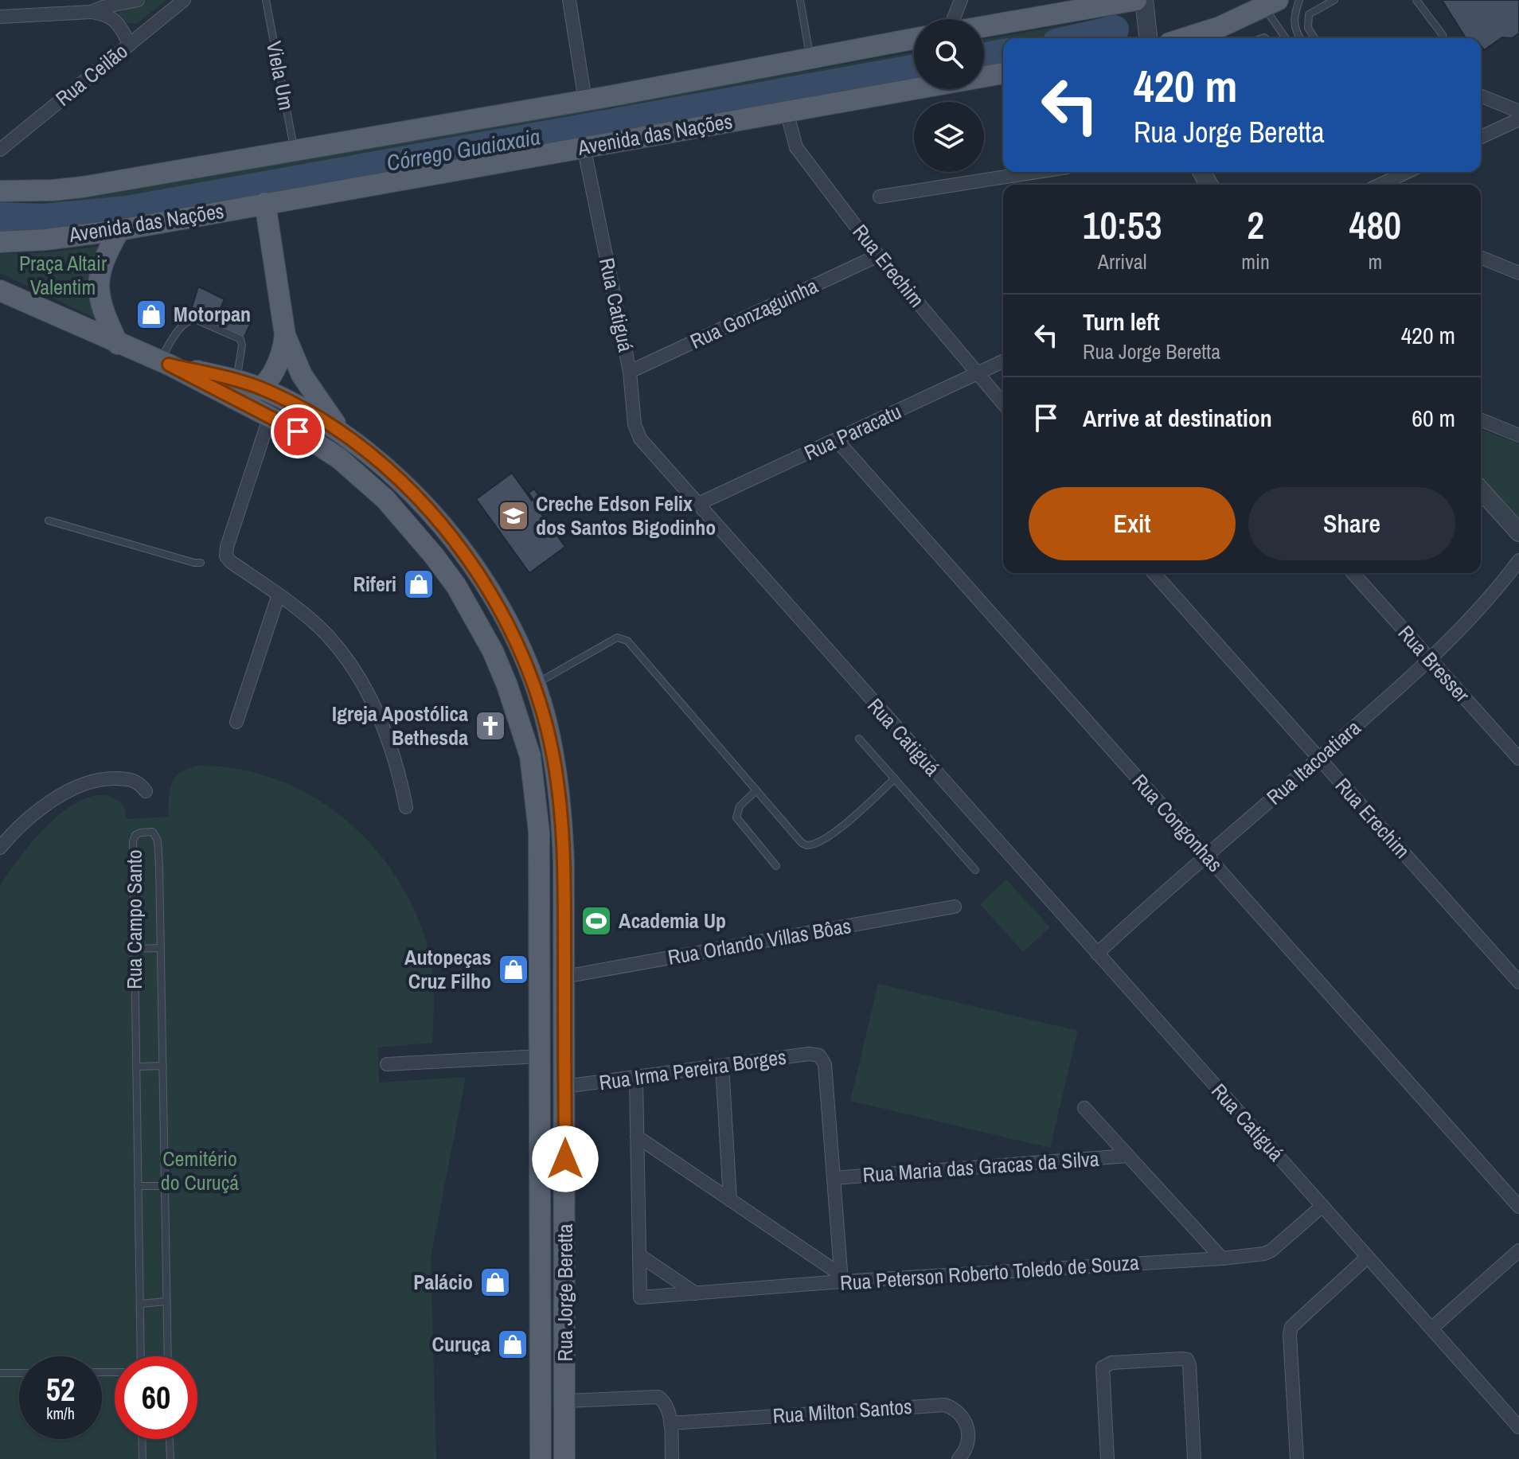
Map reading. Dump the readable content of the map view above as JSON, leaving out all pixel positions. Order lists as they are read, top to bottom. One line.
{"streets":{"main road":["Avenida das Nações","Rua Jorge Beretta"],"street":["Rua Ceilão","Rua Erechim","Rua Catiguá","Rua Gonzaguinha","Rua Paracatu","Rua Bresser","Rua Itacoatiara","Rua Congonhas","Rua Orlando Villas Bôas","Rua Irma Pereira Borges","Rua Maria das Gracas da Silva","Rua Peterson Roberto Toledo de Souza","Rua Milton Santos"],"lane":["Viela Um","Rua Campo Santo"]},"crossings":[["Avenida das Nações","Rua Erechim"],["Avenida das Nações","Rua Catiguá"],["Rua Erechim","Rua Gonzaguinha"],["Rua Erechim","Rua Paracatu"],["Rua Erechim","Rua Itacoatiara"],["Rua Catiguá","Rua Gonzaguinha"],["Rua Catiguá","Rua Paracatu"],["Rua Catiguá","Rua Itacoatiara"],["Rua Catiguá","Rua Peterson Roberto Toledo de Souza"],["Rua Paracatu","Rua Congonhas"],["Rua Bresser","Rua Itacoatiara"],["Rua Itacoatiara","Rua Congonhas"],["Rua Orlando Villas Bôas","Rua Jorge Beretta"],["Rua Irma Pereira Borges","Rua Maria das Gracas da Silva"],["Rua Irma Pereira Borges","Rua Jorge Beretta"]],"water":["Córrego Guaiaxaia"],"parks":["Praça Altair Valentim","Cemitério do Curuçá"],"places":{"shop":["Motorpan","Riferi","Autopeças Cruz Filho","Palácio","Curuça"],"school or university":["Creche Edson Felix dos Santos Bigodinho"],"church":["Igreja Apostólica Bethesda"],"sports":["Academia Up"]},"page":{"turn":["420 m","Rua Jorge Beretta"],"eta":["10:53","Arrival","2","min","480","m"],"list":[{"name":"Turn left","note":"Rua Jorge Beretta","value":"420 m"},{"name":"Arrive at destination","value":"60 m"}],"buttons":["Exit","Share"],"speed":"52 km/h","limit":"60"}}
